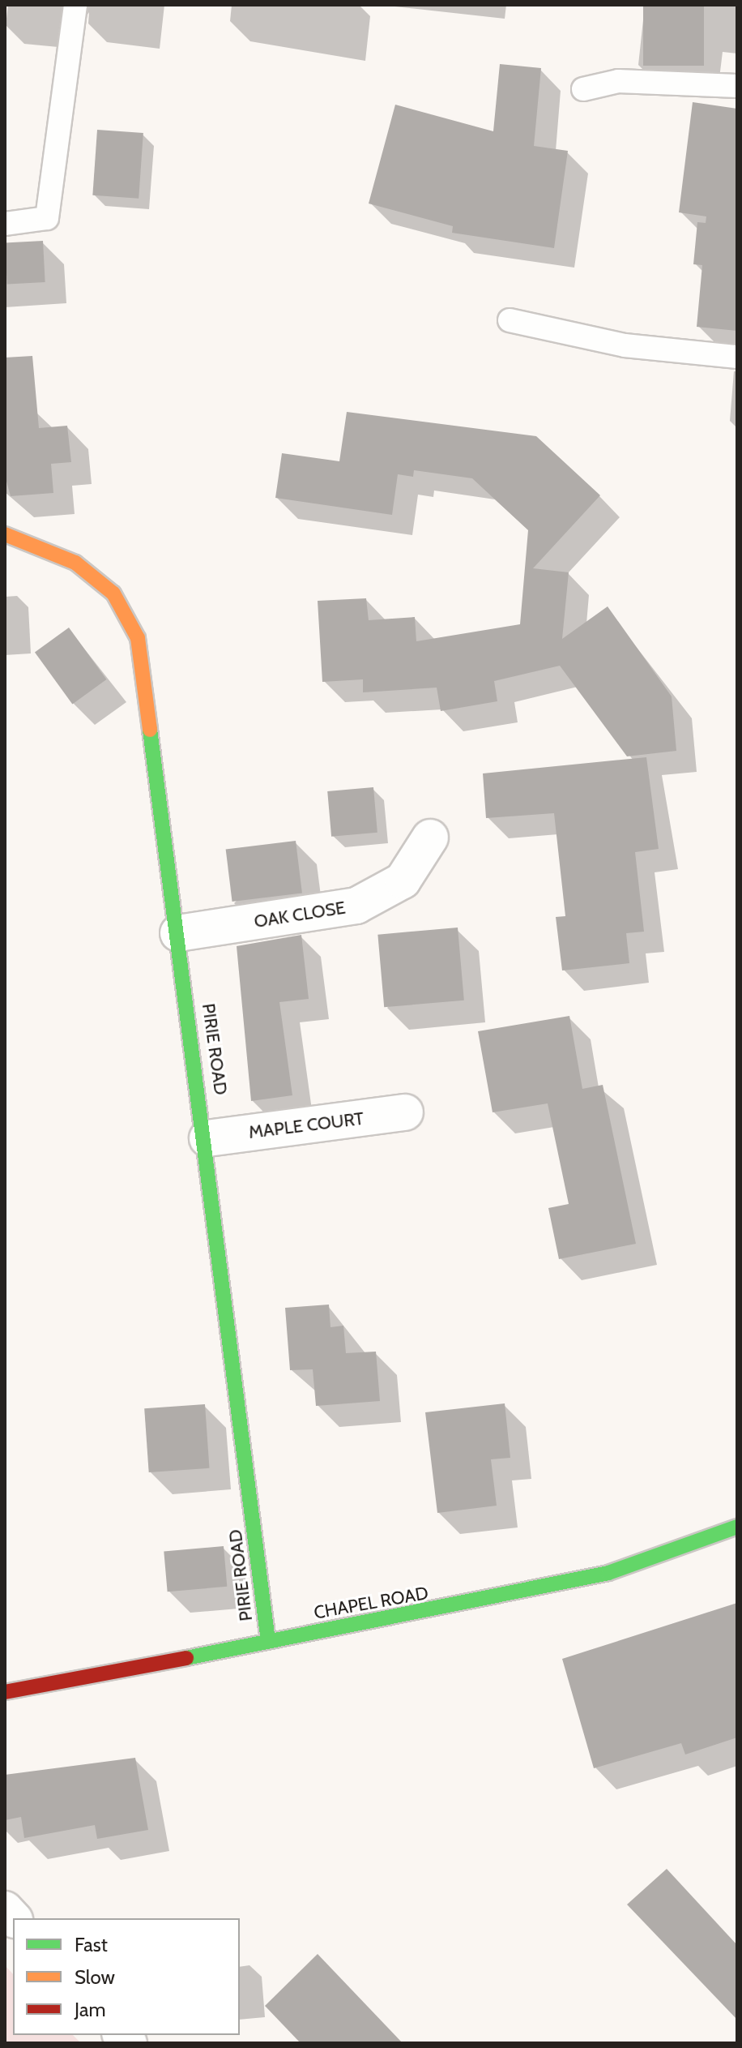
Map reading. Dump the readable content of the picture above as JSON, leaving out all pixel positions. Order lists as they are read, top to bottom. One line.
{"streets":{"street":["OAK CLOSE","PIRIE ROAD","MAPLE COURT","CHAPEL ROAD"]},"crossings":[["OAK CLOSE","PIRIE ROAD"],["PIRIE ROAD","MAPLE COURT"],["PIRIE ROAD","CHAPEL ROAD"]],"legend":["Fast","Slow","Jam"]}
